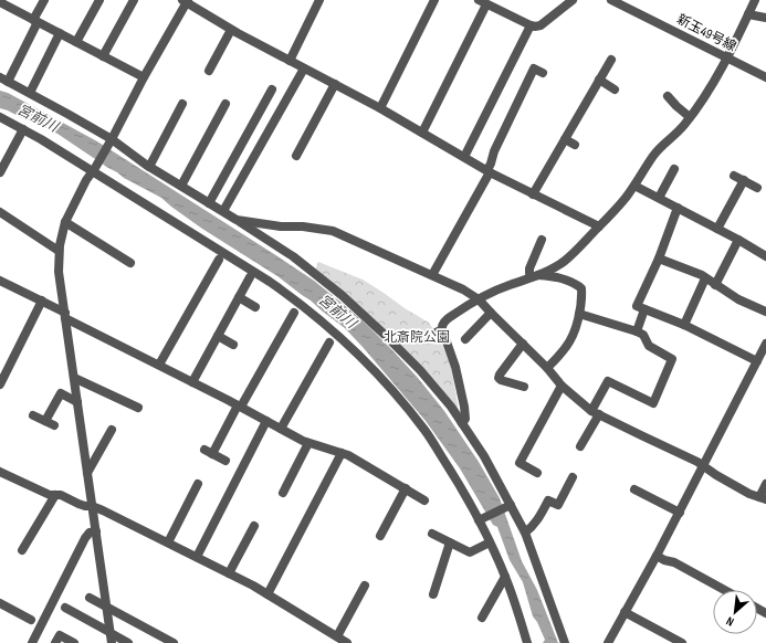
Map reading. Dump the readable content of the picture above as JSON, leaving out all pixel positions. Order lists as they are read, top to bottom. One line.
{"streets":{"street":["新玉49号線"]},"water":["宮前川"],"parks":["北斎院公園"],"north":"bottom left"}
